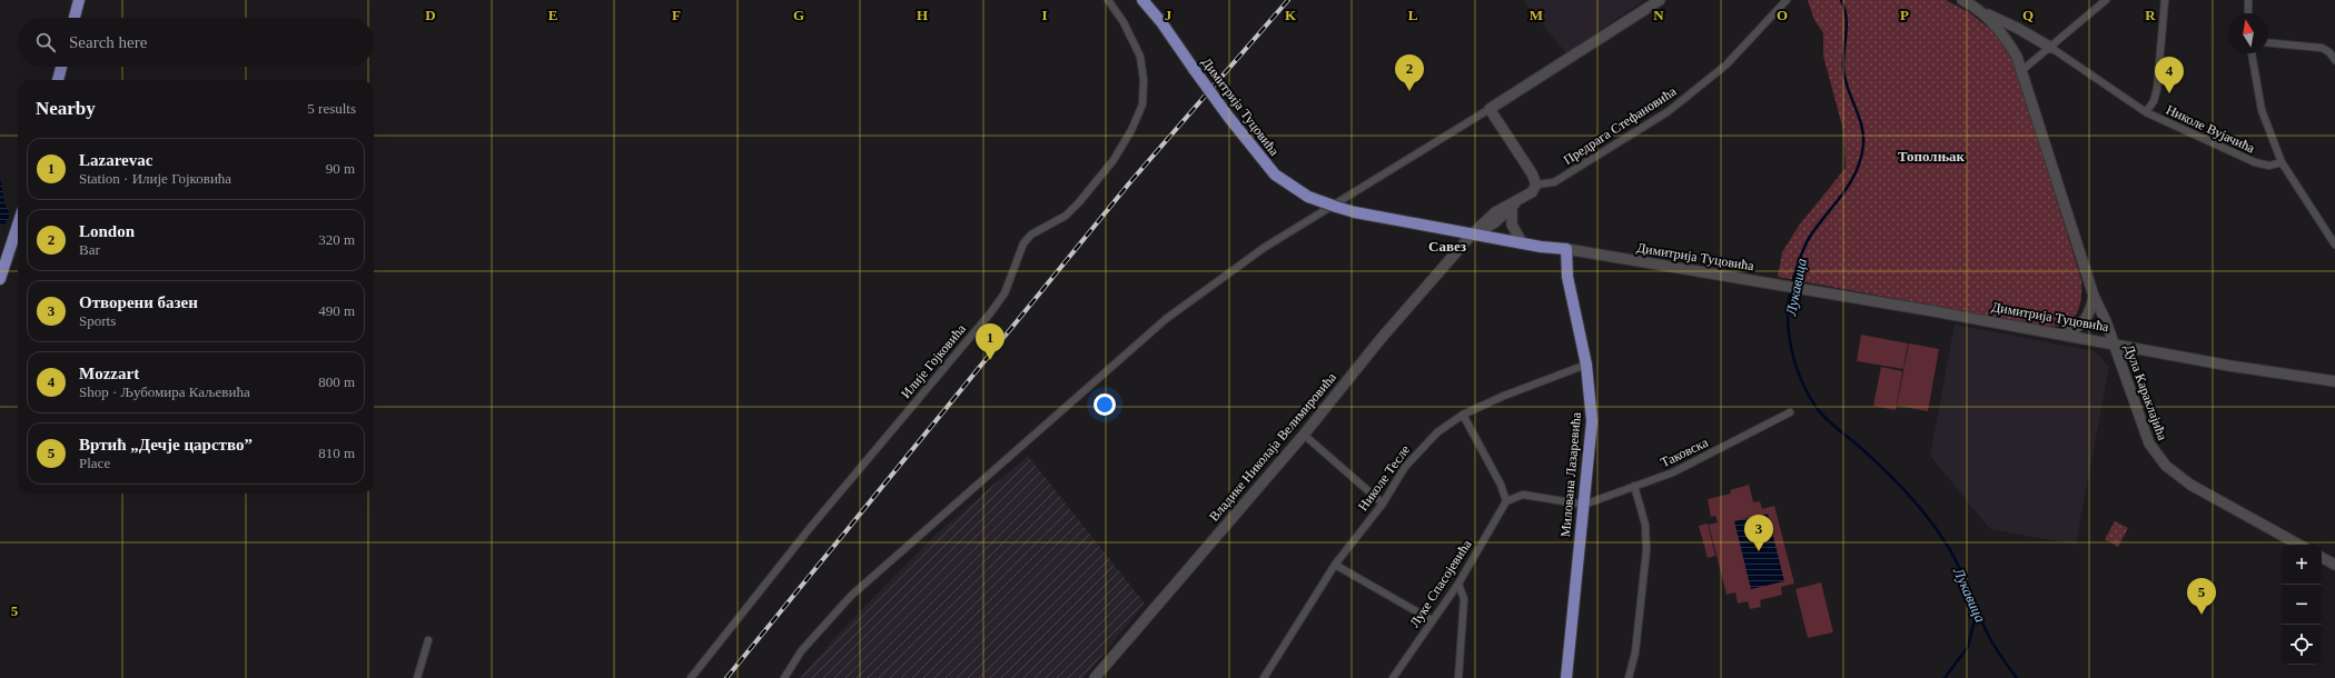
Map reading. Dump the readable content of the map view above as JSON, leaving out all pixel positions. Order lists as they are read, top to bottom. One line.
{"streets":{"main road":["Димитрија Туцовића","Милована Лазаревића"],"street":["Предрага Стефановића","Николе Вујачића","Илије Гојковића","Дула Караклајића","Владике Николаја Велимировића","Таковска","Николе Тесле","Луке Спасојевића"]},"crossings":[["Димитрија Туцовића","Дула Караклајића"],["Димитрија Туцовића","Владике Николаја Велимировића"],["Димитрија Туцовића","Милована Лазаревића"],["Таковска","Милована Лазаревића"],["Милована Лазаревића","Николе Тесле"]],"districts":["Тополњак","Савез"],"water":["Лукавица"],"north":"top","page":{"search":"Search here","pins":["2","4","1","3","5"],"heading":["Nearby","5 results"],"list":[{"mark":"1","name":"Lazarevac","note":"Station · Илије Гојковића","value":"90 m"},{"mark":"2","name":"London","note":"Bar","value":"320 m"},{"mark":"3","name":"Отворени базен","note":"Sports","value":"490 m"},{"mark":"4","name":"Mozzart","note":"Shop · Љубомира Каљевића","value":"800 m"},{"mark":"5","name":"Вртић „Дечје царство”","note":"Place","value":"810 m"}],"map_buttons":["+","−"]},"grid":{"columns":["D","E","F","G","H","I","J","K","L","M","N","O","P","Q","R"],"rows":["5"]}}
